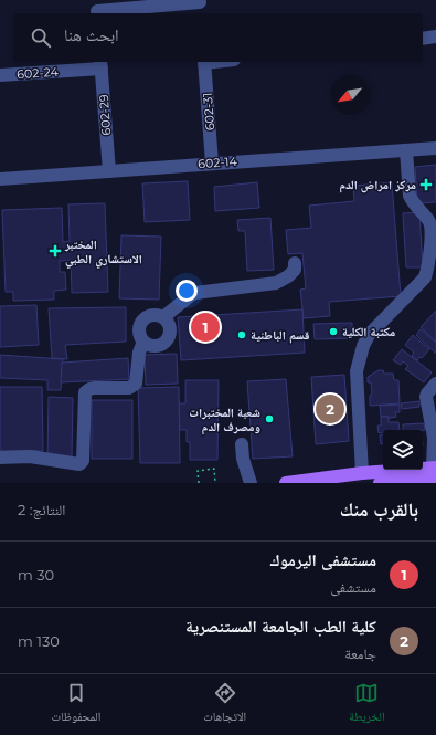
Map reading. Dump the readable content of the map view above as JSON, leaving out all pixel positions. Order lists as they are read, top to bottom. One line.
{"streets":{"street":["602-24","602-31","602-29","602-14"]},"crossings":[["602-24","602-29"],["602-31","602-14"],["602-29","602-14"]],"places":{"health":["مركز امراض الدم","المختبر الاستشاري الطبي"],"other":["مكتبة الكلية","قسم الباطنية","شعبة المختبرات ومصرف الدم"]},"north":"bottom left","page":{"search":"ابحث هنا","pins":["1","2"],"heading":["بالقرب منك","النتائج: 2"],"list":[{"mark":"1","name":"مستشفى اليرموك","note":"مستشفى","value":"30 m"},{"mark":"2","name":"كلية الطب الجامعة المستنصرية","note":"جامعة","value":"130 m"}],"nav":["الخريطة","الاتجاهات","المحفوظات"]}}
